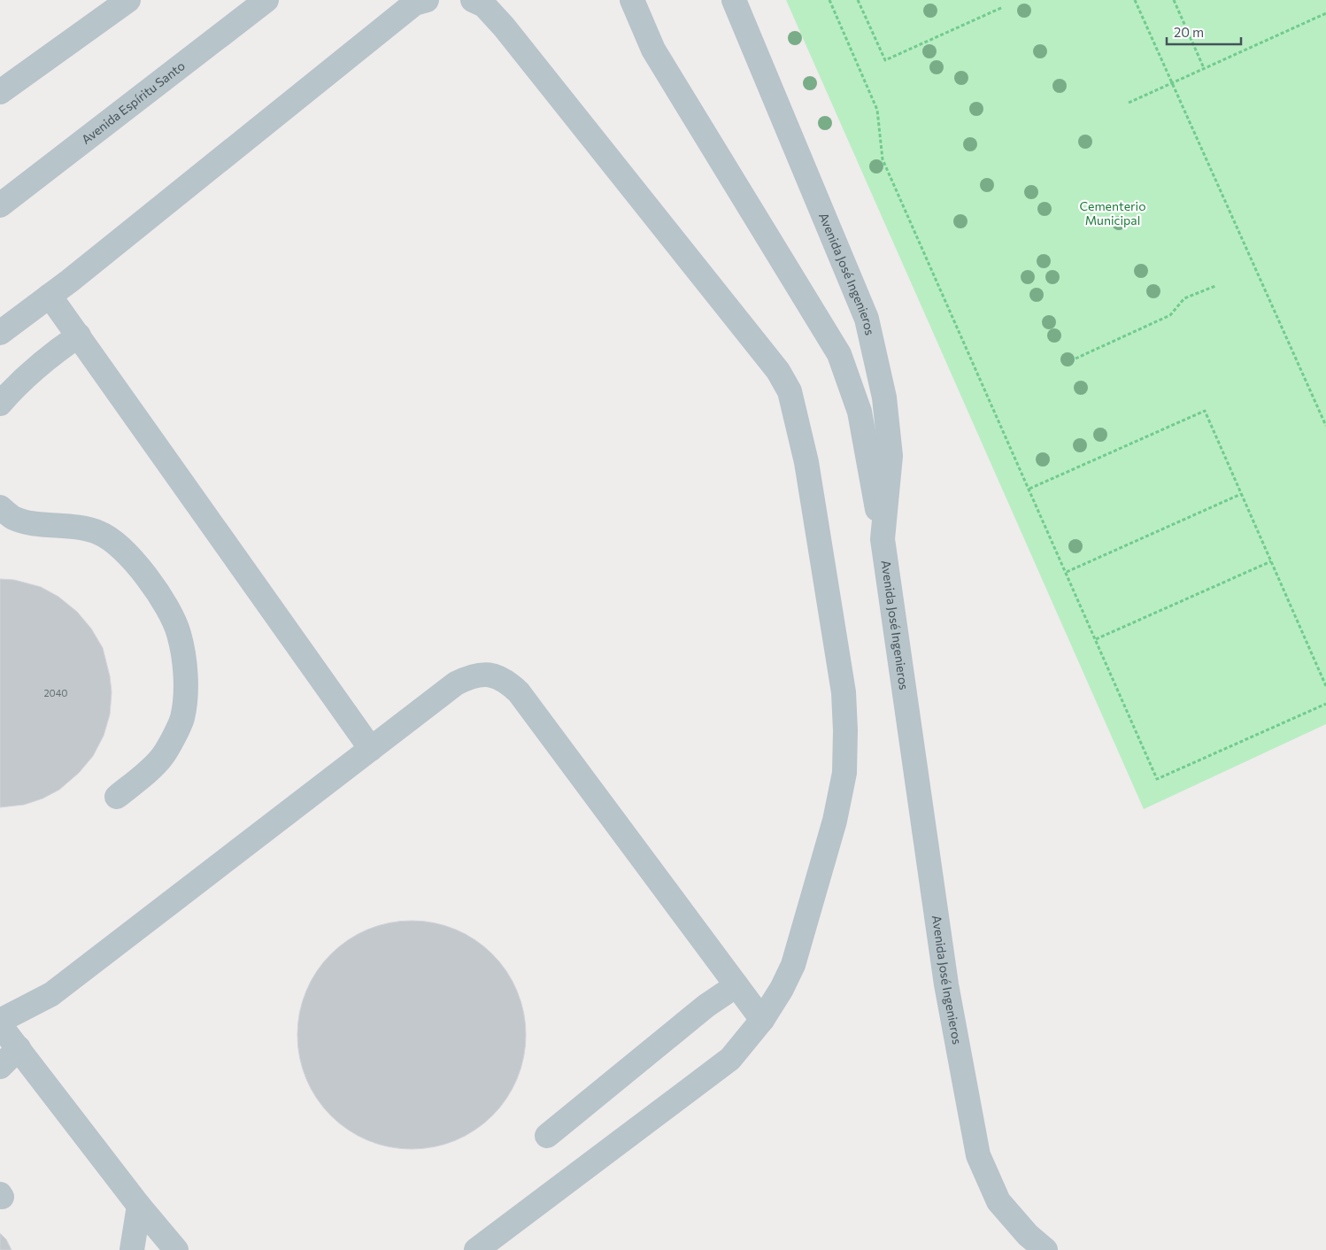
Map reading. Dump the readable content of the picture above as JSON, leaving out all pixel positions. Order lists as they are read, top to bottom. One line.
{"streets":{"street":["Avenida Espíritu Santo","Avenida José Ingenieros"]},"parks":["Cementerio Municipal"],"house_numbers":["2040"],"scale_bar":"20 m"}
